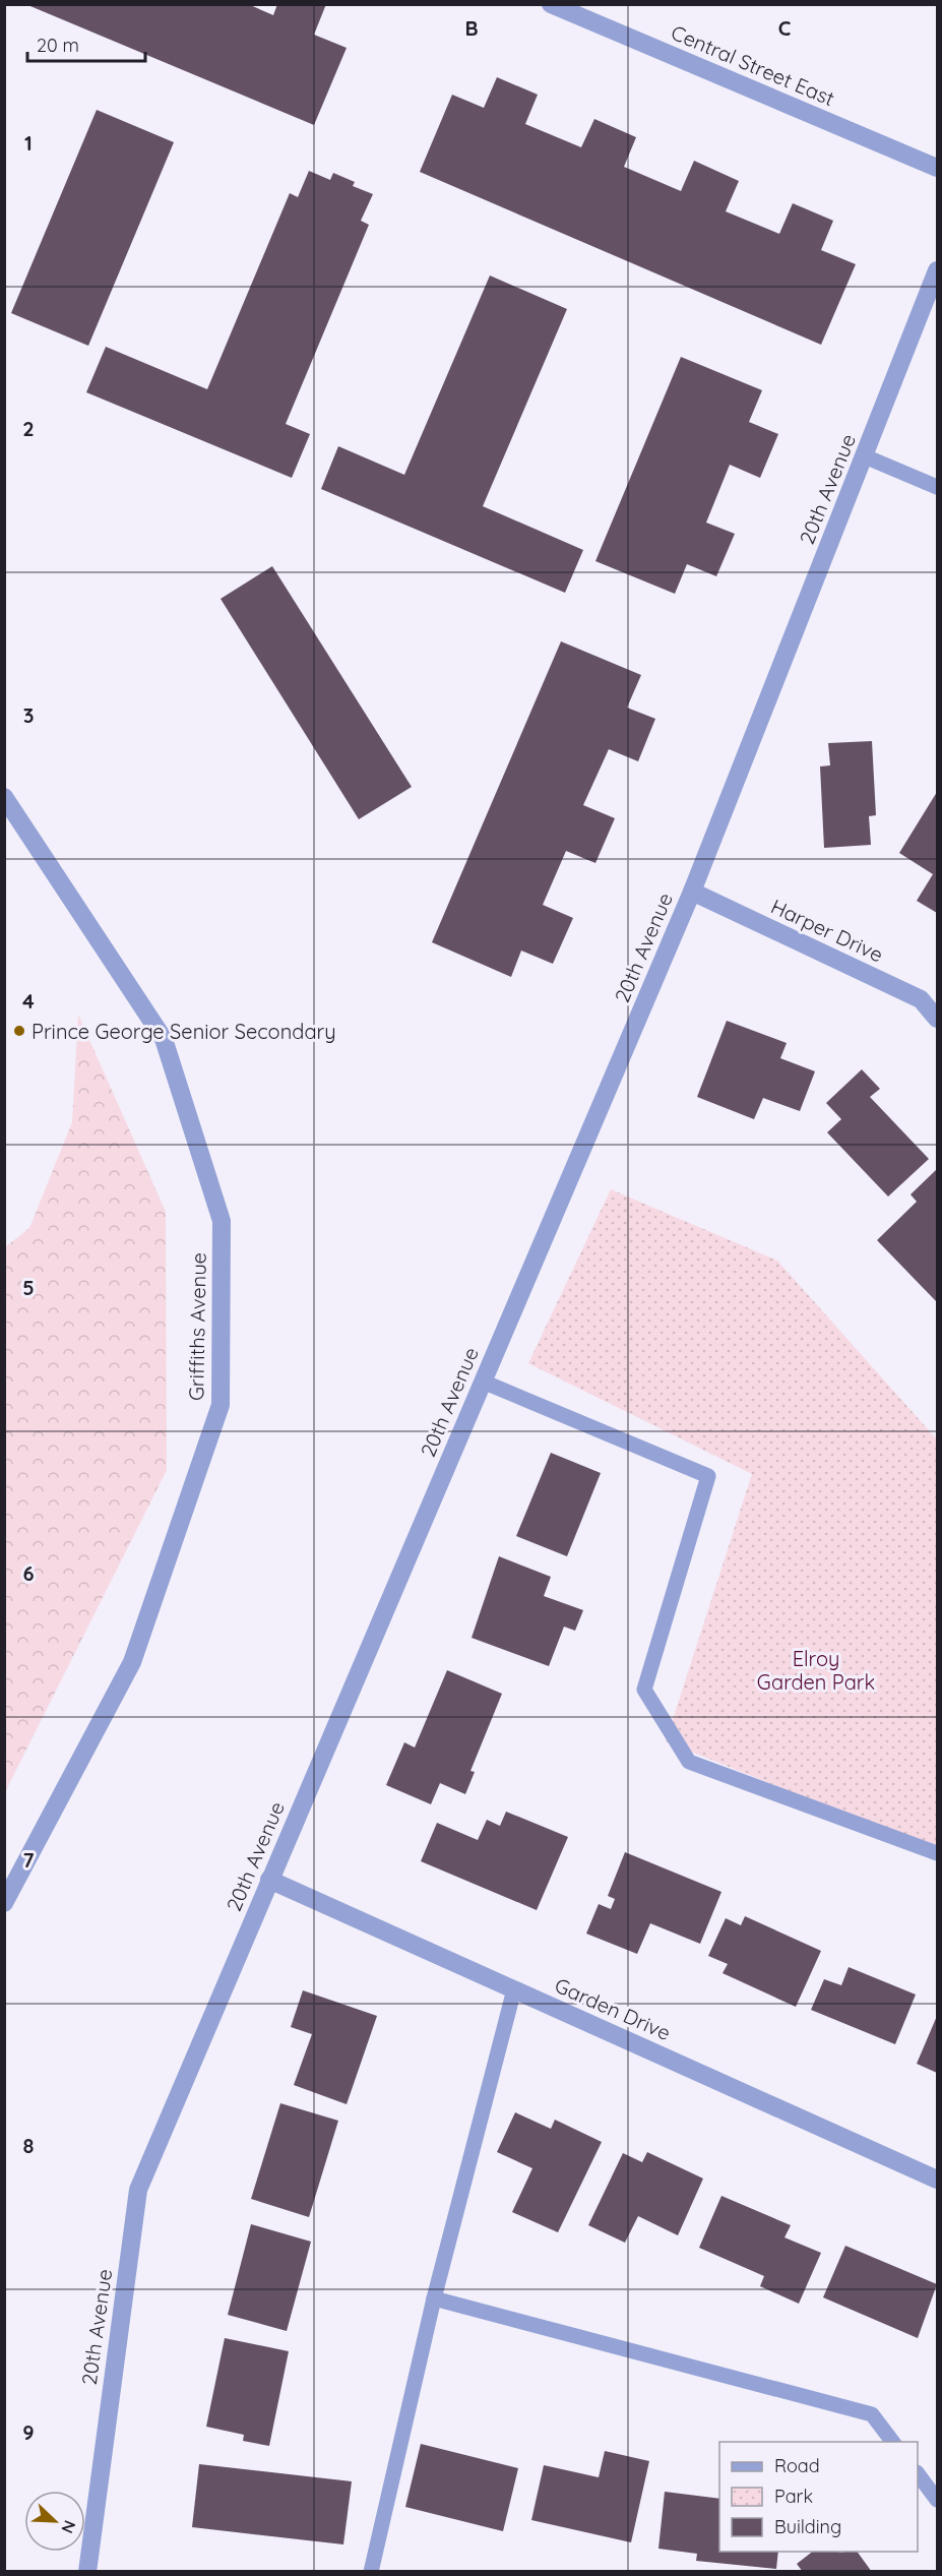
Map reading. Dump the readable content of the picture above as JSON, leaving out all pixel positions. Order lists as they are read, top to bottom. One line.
{"streets":{"street":["Central Street East","20th Avenue","Harper Drive","Griffiths Avenue","Garden Drive"]},"crossings":[["20th Avenue","Harper Drive"],["20th Avenue","Garden Drive"]],"parks":["Elroy Garden Park"],"places":["Prince George Senior Secondary"],"legend":["Road","Park","Building"],"scale_bar":"20 m","north":"bottom right","grid":{"columns":["B","C"],"rows":["1","2","3","4","5","6","7","8","9"]}}
